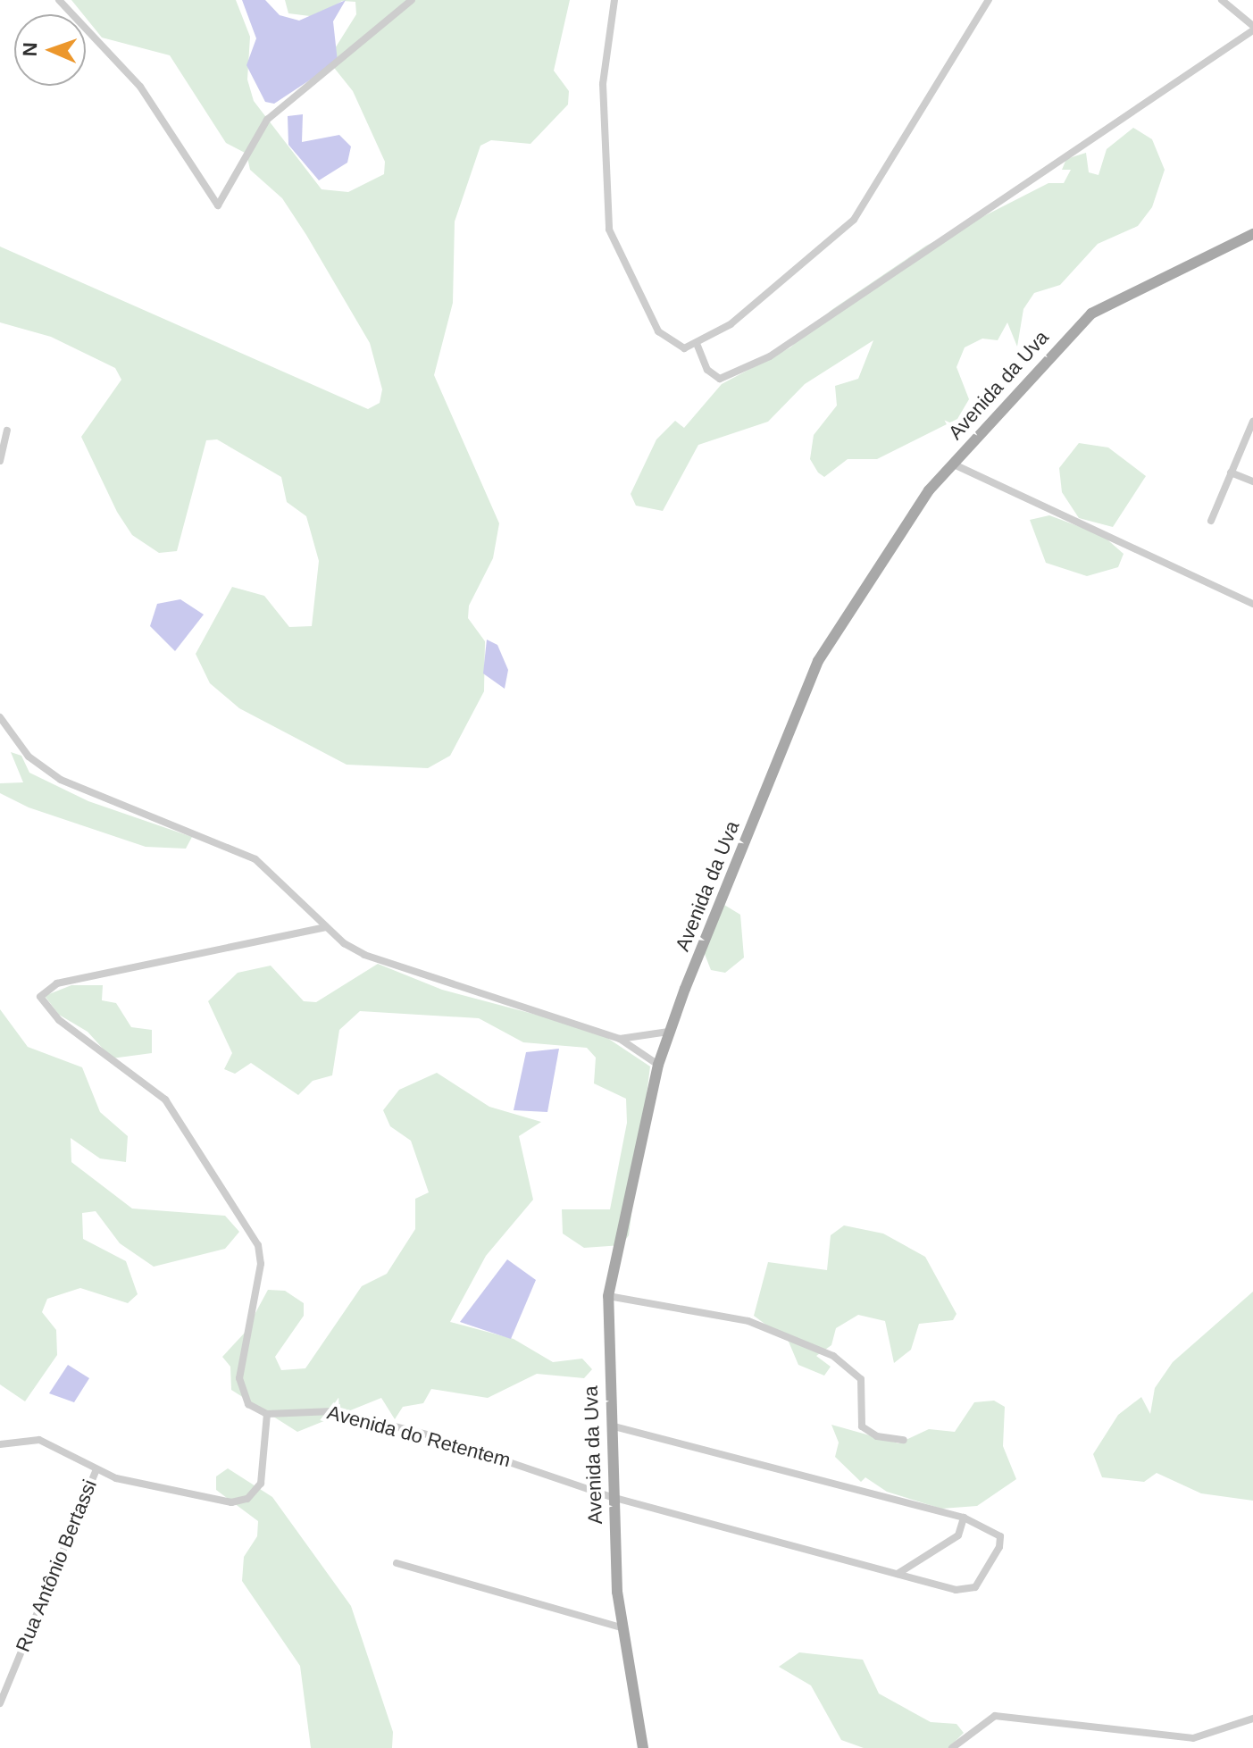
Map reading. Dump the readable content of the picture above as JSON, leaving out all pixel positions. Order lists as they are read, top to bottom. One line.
{"streets":{"main road":["Avenida da Uva"],"street":["Avenida do Retentem","Rua Antônio Bertassi"]},"crossings":[["Avenida da Uva","Avenida do Retentem"]],"north":"left"}
